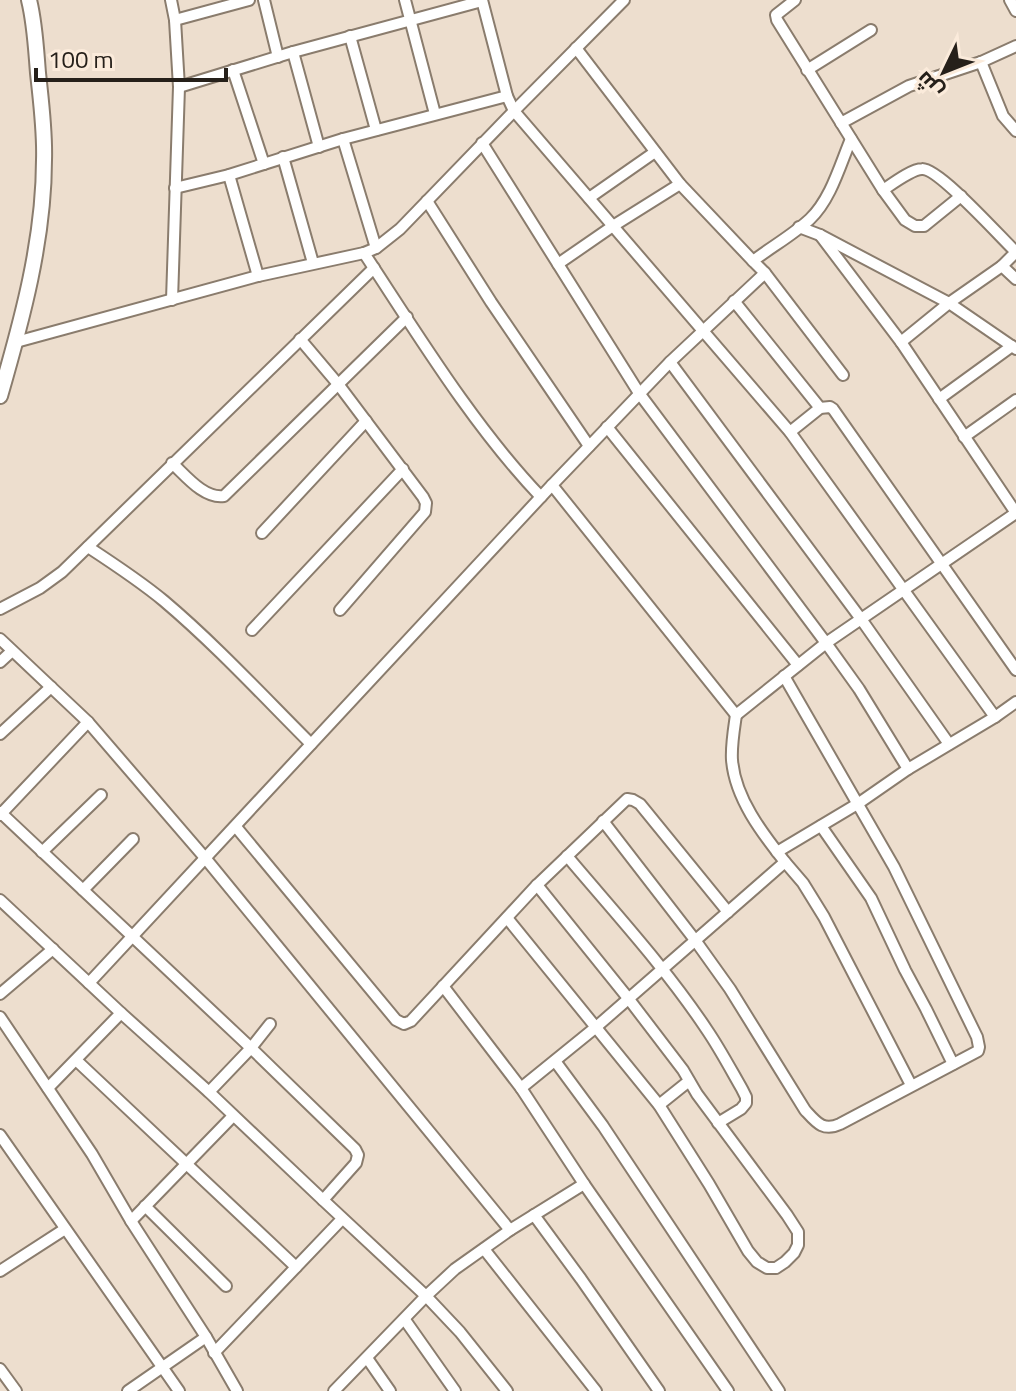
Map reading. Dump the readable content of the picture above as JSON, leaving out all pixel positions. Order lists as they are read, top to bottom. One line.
{"scale_bar":"100 m","north":"bottom left"}
